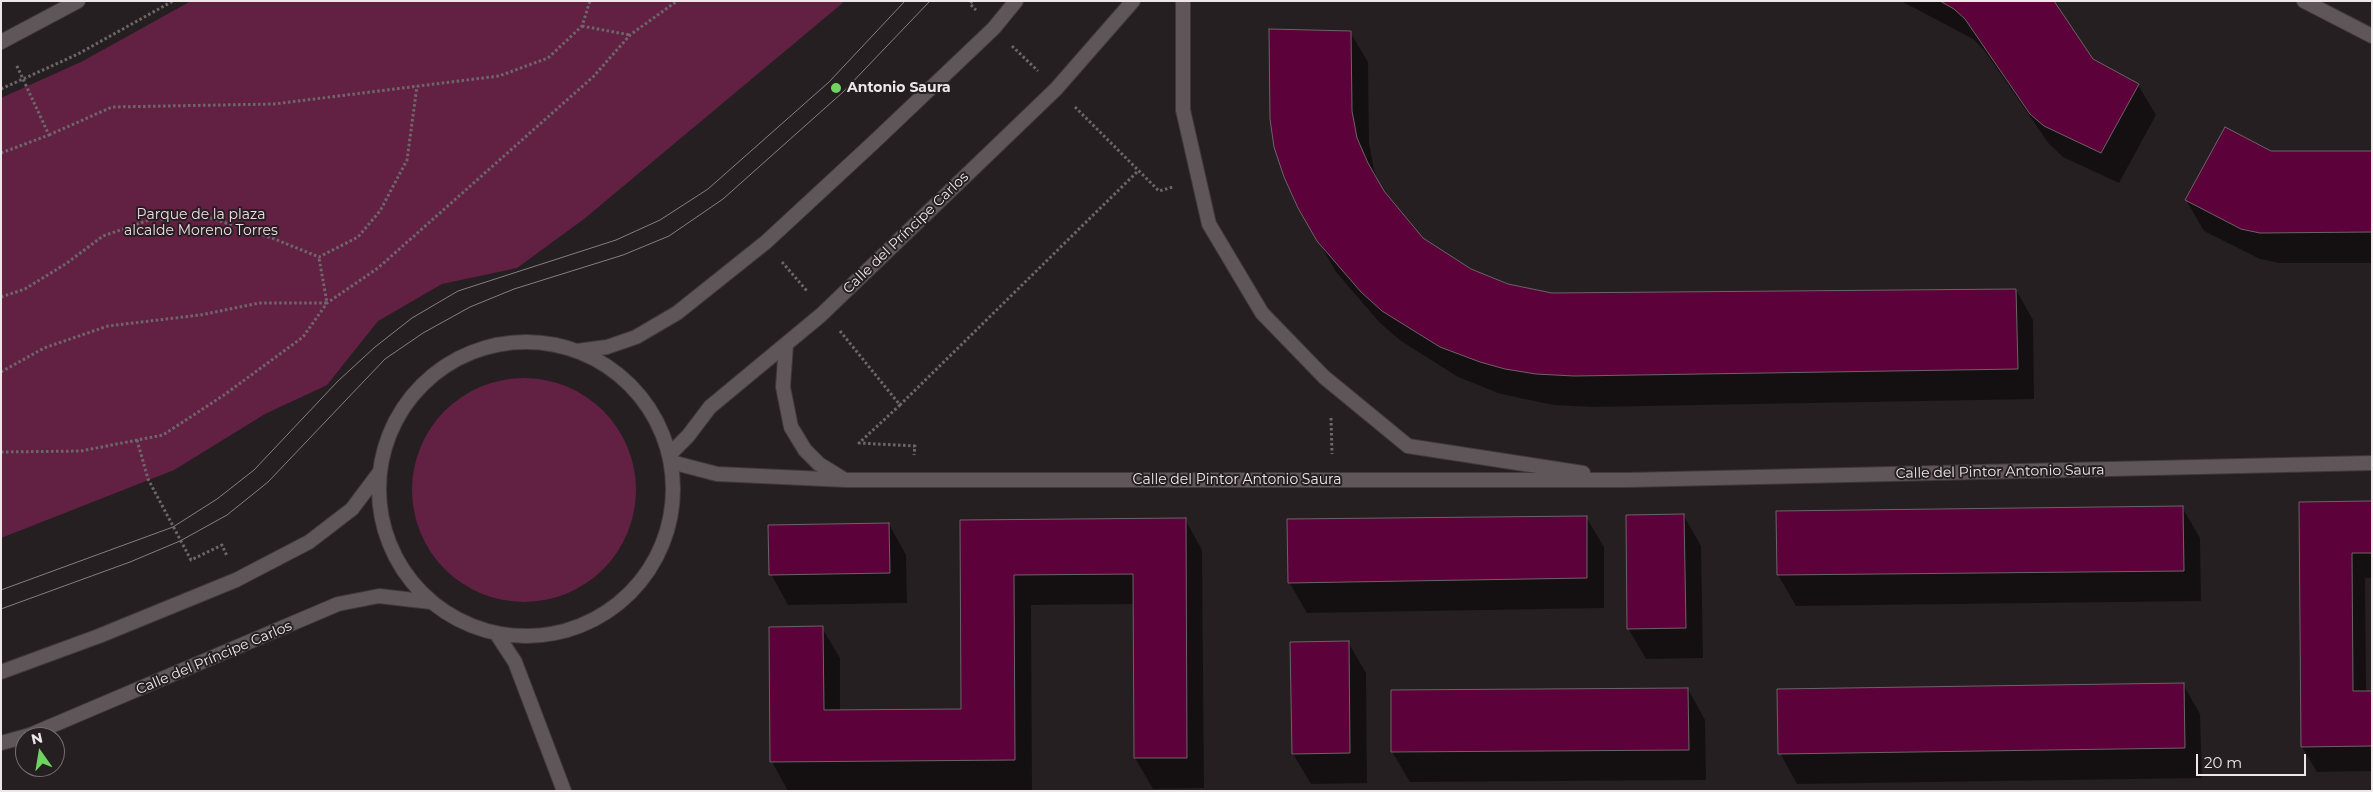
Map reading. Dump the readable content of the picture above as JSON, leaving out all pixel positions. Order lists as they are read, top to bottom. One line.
{"streets":{"street":["Calle del Príncipe Carlos","Calle del Pintor Antonio Saura"]},"crossings":[["Calle del Príncipe Carlos","Calle del Pintor Antonio Saura"]],"parks":["Parque de la plaza alcalde Moreno Torres"],"places":["Antonio Saura"],"scale_bar":"20 m","north":"top"}
